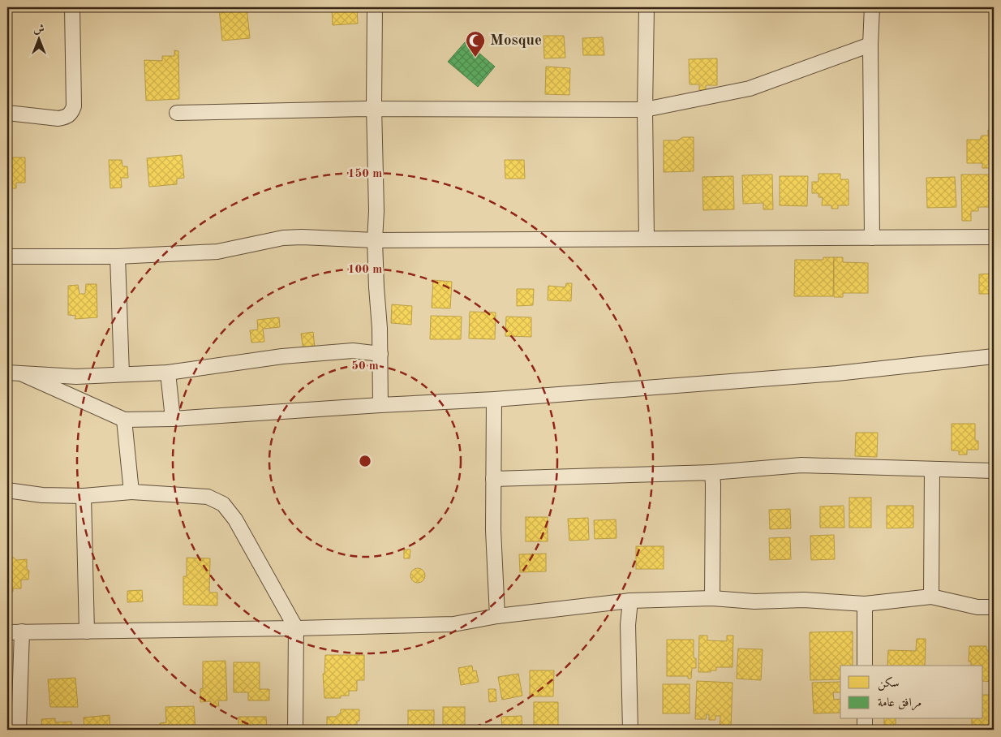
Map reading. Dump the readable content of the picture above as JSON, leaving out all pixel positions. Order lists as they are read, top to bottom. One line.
{"places":{"mosque":["Mosque"]},"legend":["سكن","مرافق عامة"],"north":"top","rings":["150 m","100 m","50 m"]}
